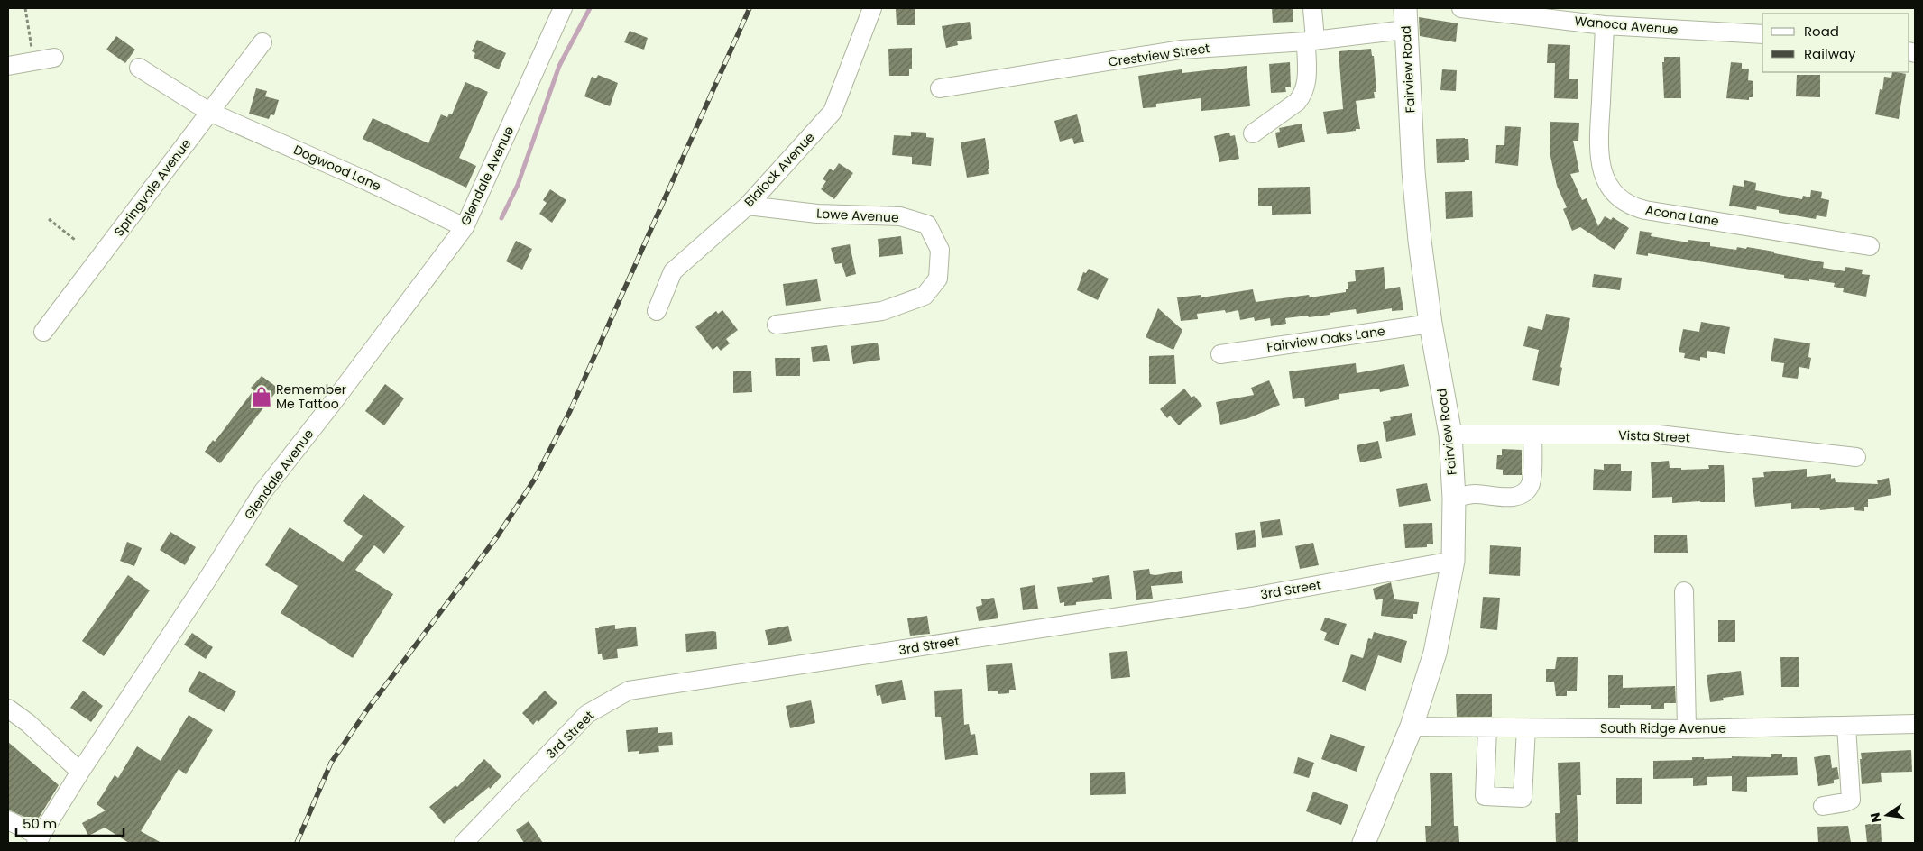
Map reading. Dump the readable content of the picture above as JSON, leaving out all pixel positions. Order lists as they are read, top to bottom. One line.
{"streets":{"main road":["Fairview Road"],"street":["Wanoca Avenue","Crestview Street","Dogwood Lane","Blalock Avenue","Glendale Avenue","Springvale Avenue","Lowe Avenue","Acona Lane","Fairview Oaks Lane","Vista Street","3rd Street","South Ridge Avenue"]},"crossings":[["Wanoca Avenue","Acona Lane"],["Crestview Street","Fairview Road"],["Fairview Road","Fairview Oaks Lane"],["Fairview Road","Vista Street"],["Fairview Road","3rd Street"],["Fairview Road","South Ridge Avenue"],["Dogwood Lane","Glendale Avenue"],["Dogwood Lane","Springvale Avenue"],["Blalock Avenue","Lowe Avenue"]],"places":{"shop":["Remember Me Tattoo"]},"legend":["Road","Railway"],"scale_bar":"50 m","north":"left"}
